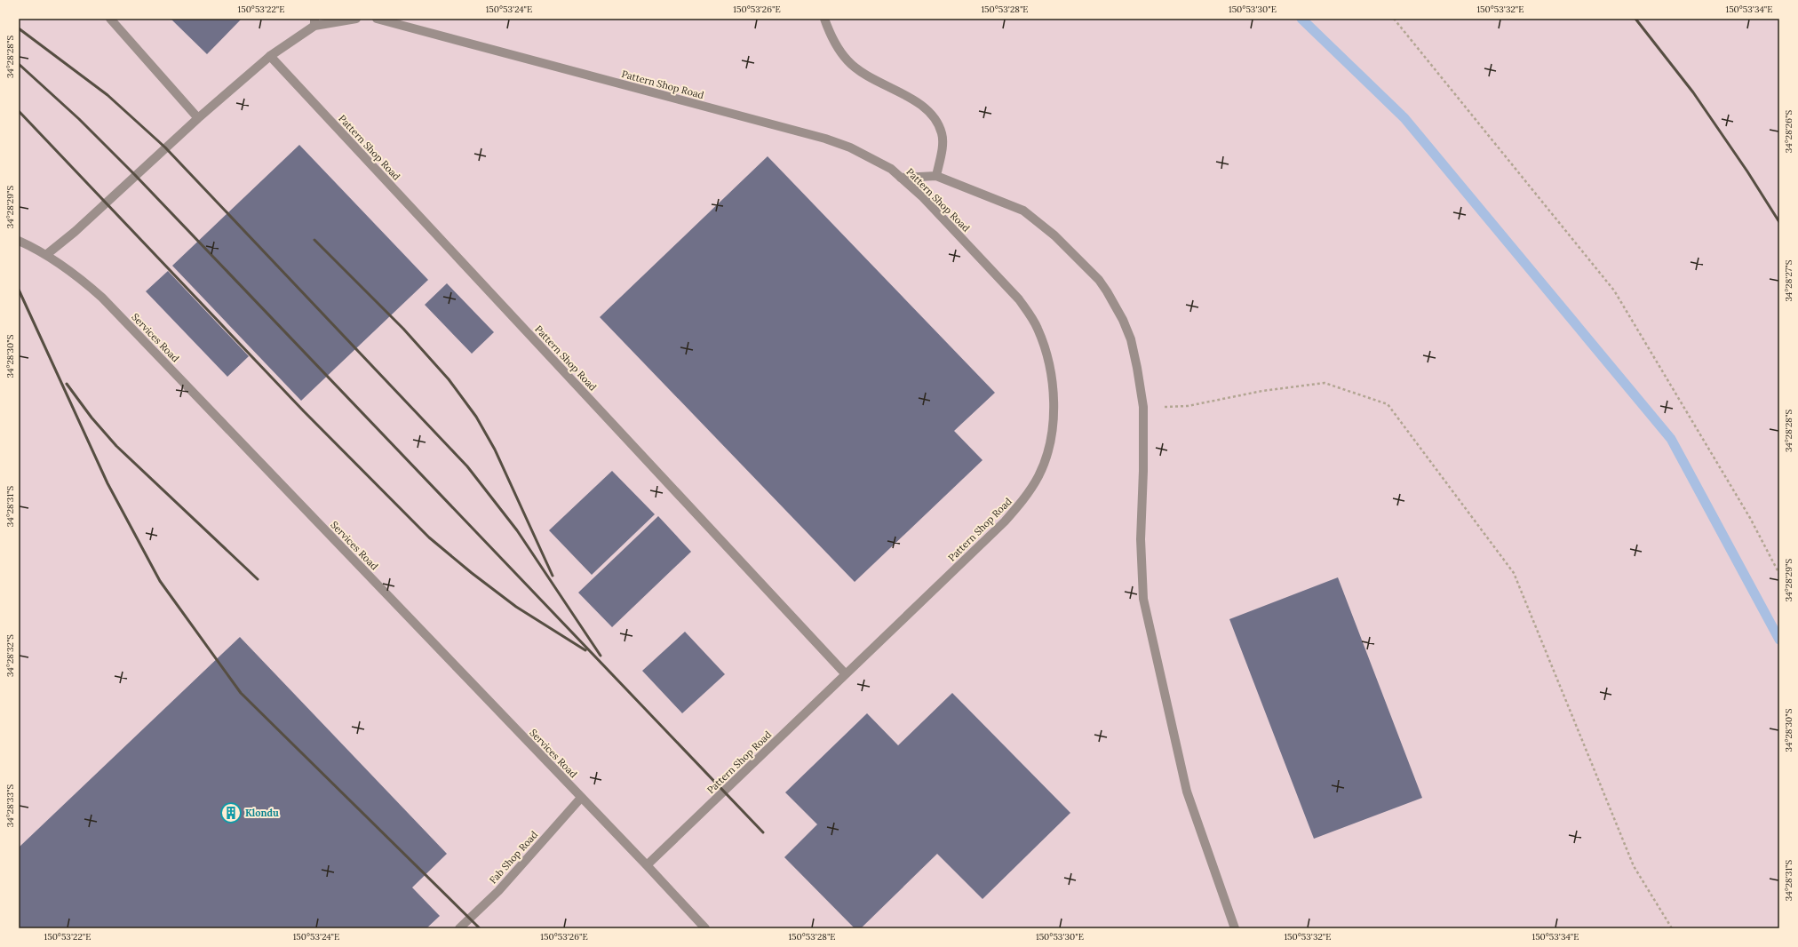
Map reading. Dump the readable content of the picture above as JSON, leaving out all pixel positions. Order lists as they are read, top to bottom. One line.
{"streets":{"street":["Pattern Shop Road","Services Road","Fab Shop Road"]},"crossings":[["Pattern Shop Road","Services Road"],["Services Road","Fab Shop Road"]],"places":{"building":["Klondu"]},"coordinates":["150°53'22\"E","150°53'24\"E","150°53'26\"E","150°53'28\"E","150°53'30\"E","150°53'32\"E","150°53'34\"E","34°28'28\"S","34°28'26\"S","34°28'29\"S","34°28'27\"S","34°28'30\"S","34°28'31\"S","34°28'32\"S","34°28'33\"S"]}
